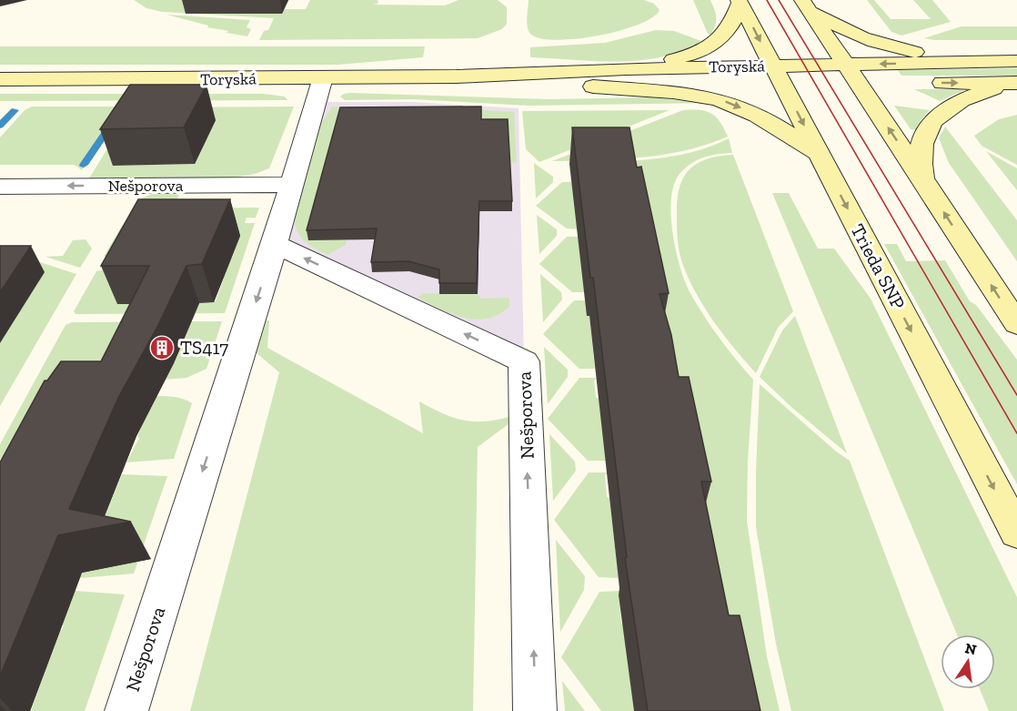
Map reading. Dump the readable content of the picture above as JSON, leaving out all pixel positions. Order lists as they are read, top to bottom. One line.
{"streets":{"street":["Toryská","Nešporova","Trieda SNP"]},"crossings":[["Toryská","Nešporova"],["Toryská","Trieda SNP"]],"places":{"building":["TS417"]},"north":"top"}
